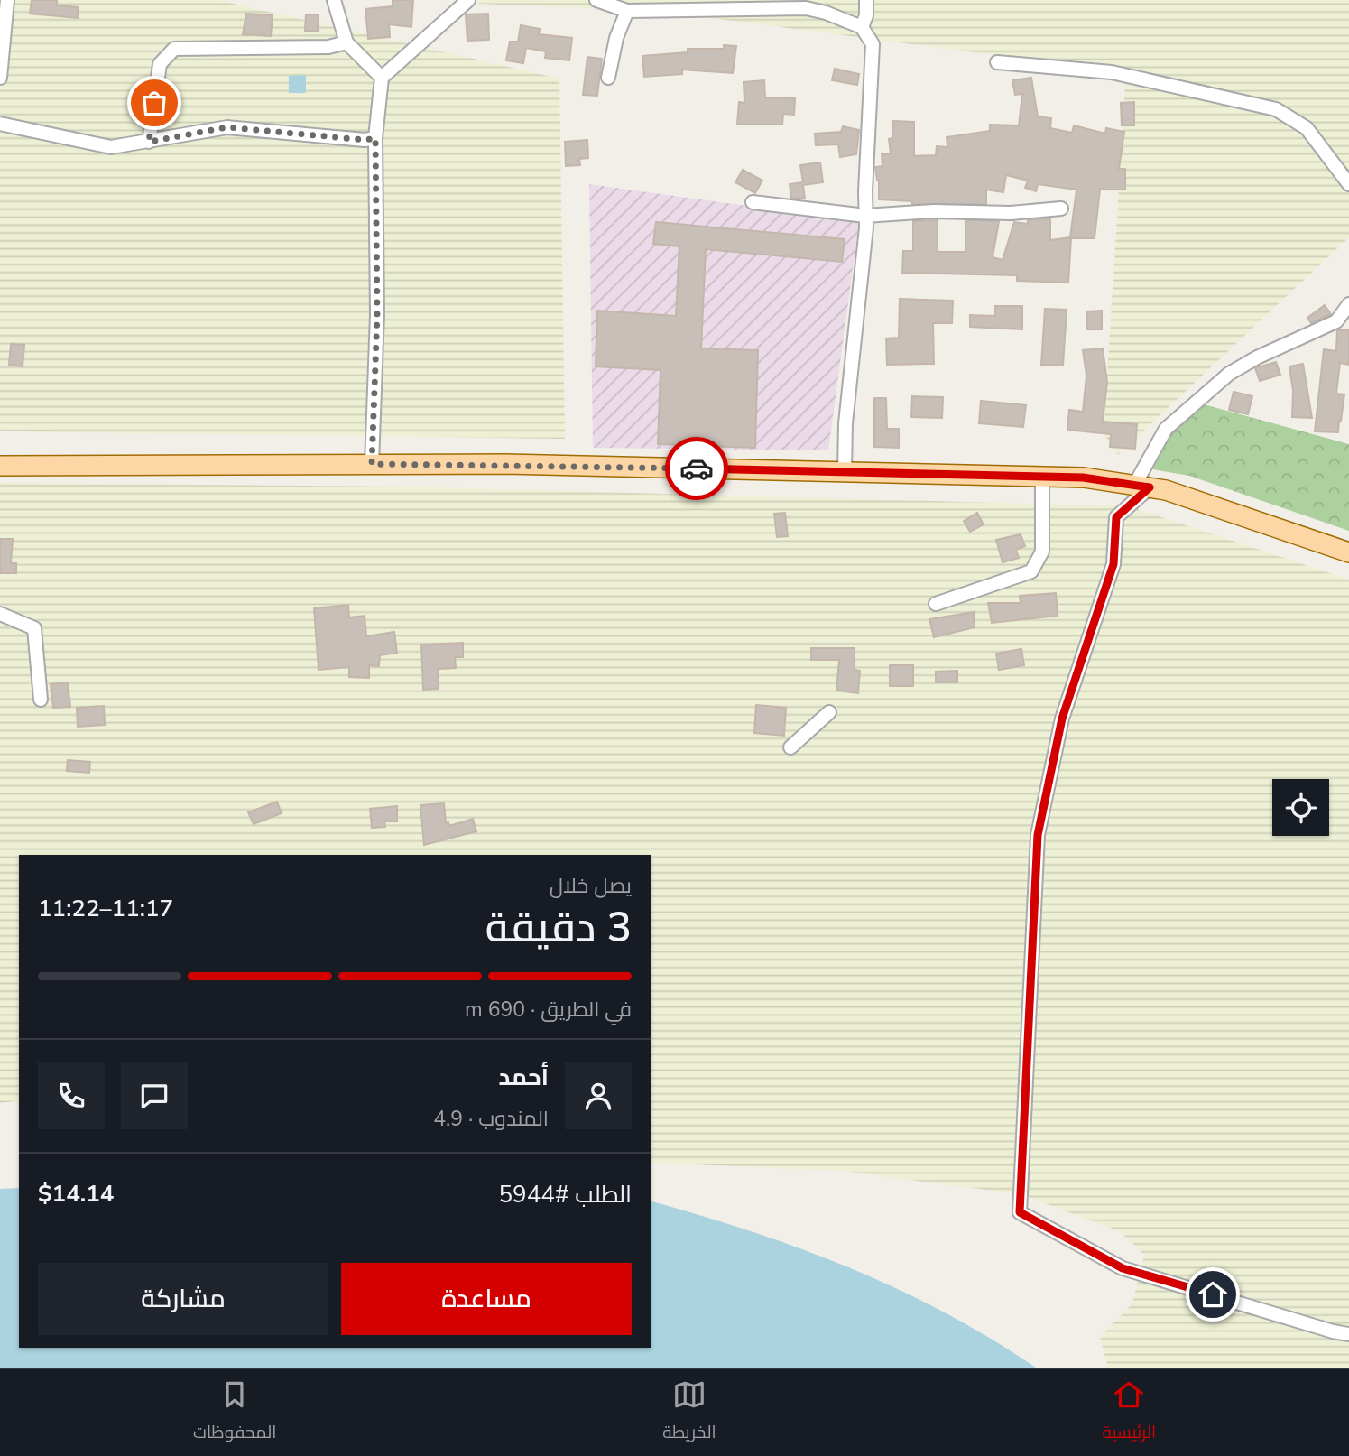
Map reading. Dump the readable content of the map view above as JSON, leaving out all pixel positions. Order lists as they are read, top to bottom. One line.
{"page":{"heading":["3 دقيقة","يصل خلال","11:17–11:22"],"panel":["أحمد","المندوب · 4.9","الطلب #5944","$14.14"],"bar":"في الطريق · 690 m","buttons":["مساعدة","مشاركة"],"tabs":["الرئيسية","الخريطة","المحفوظات"]}}
